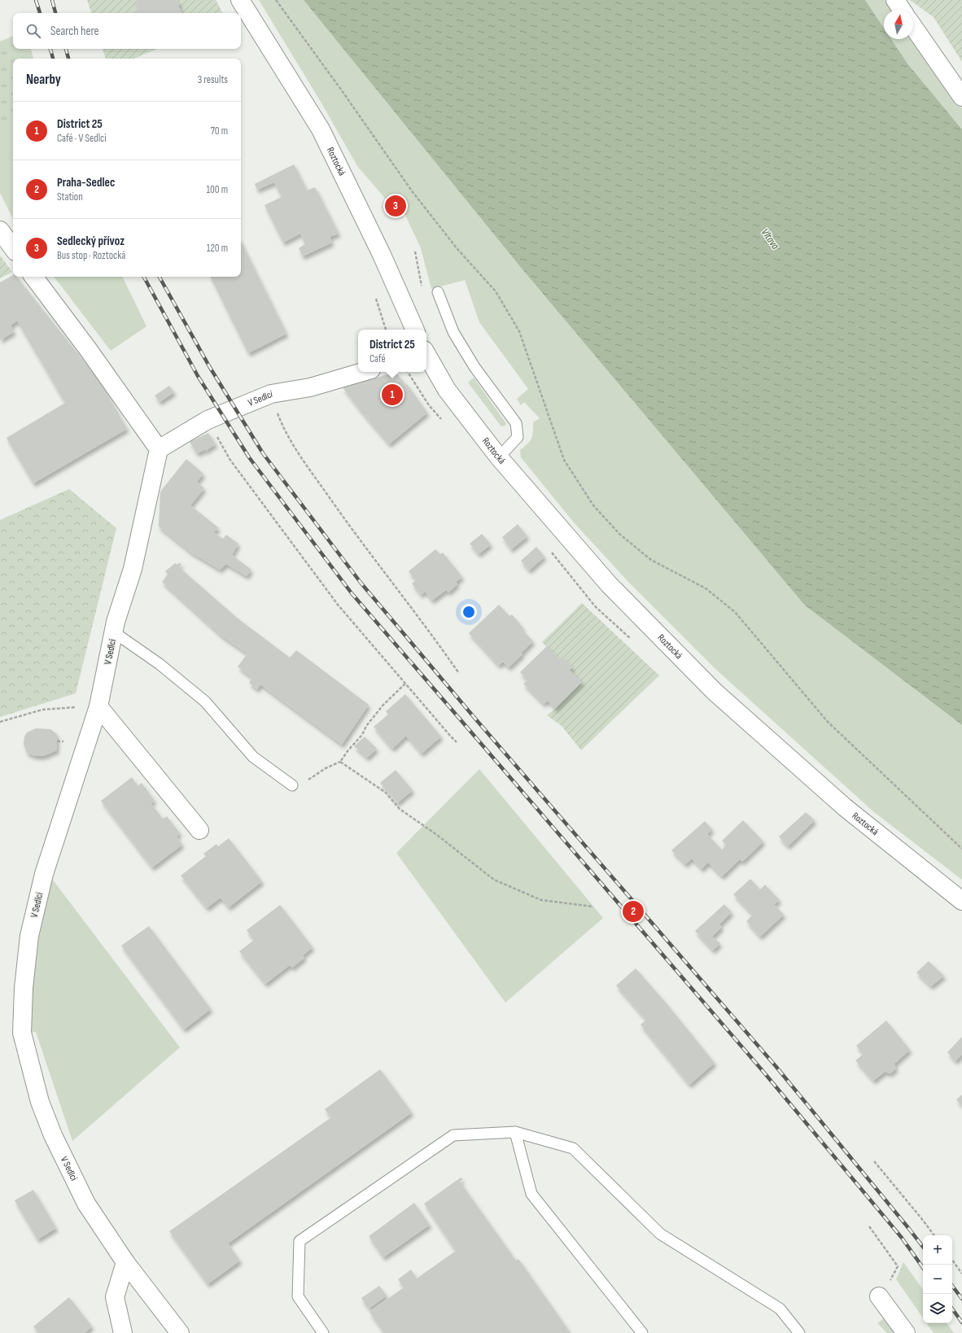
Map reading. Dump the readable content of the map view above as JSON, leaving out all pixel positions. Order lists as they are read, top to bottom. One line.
{"streets":{"street":["Roztocká","V Sedlci"]},"water":["Vltava"],"north":"top","page":{"search":"Search here","heading":["Nearby","3 results"],"list":[{"mark":"1","name":"District 25","note":"Café · V Sedlci","value":"70 m"},{"mark":"2","name":"Praha-Sedlec","note":"Station","value":"100 m"},{"mark":"3","name":"Sedlecký přívoz","note":"Bus stop · Roztocká","value":"120 m"}],"pins":["3","1","2"],"popup":["District 25","Café"],"map_buttons":["+","−"]}}
